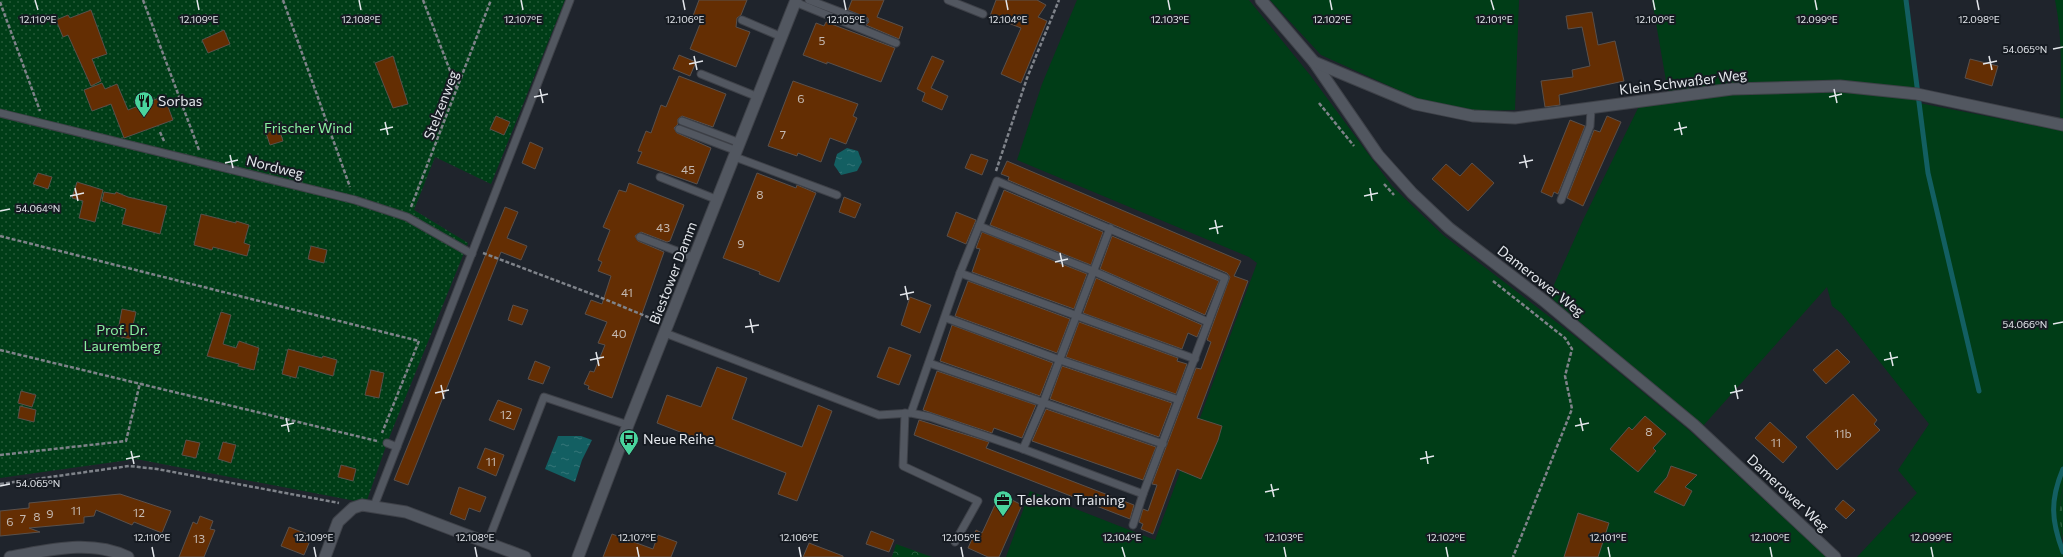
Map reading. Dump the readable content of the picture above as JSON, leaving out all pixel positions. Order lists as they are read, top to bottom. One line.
{"streets":{"street":["Klein Schwaßer Weg","Biestower Damm","Damerower Weg"],"lane":["Nordweg"],"path":["Stelzenweg"]},"crossings":[["Klein Schwaßer Weg","Damerower Weg"],["Stelzenweg","Nordweg"]],"parks":["Frischer Wind","Prof. Dr. Lauremberg"],"places":{"restaurant":["Sorbas"],"bus stop":["Neue Reihe"],"office":["Telekom Training"]},"house_numbers":["5","6","7","45","8","43","9","41","40","12","8","11b","11","11","11","12","9","8","7","6","13"],"coordinates":["12.110°E","12.109°E","12.108°E","12.107°E","12.106°E","12.105°E","12.104°E","12.103°E","12.102°E","12.101°E","12.100°E","12.099°E","12.098°E","54.065°N","54.064°N","54.066°N"]}
